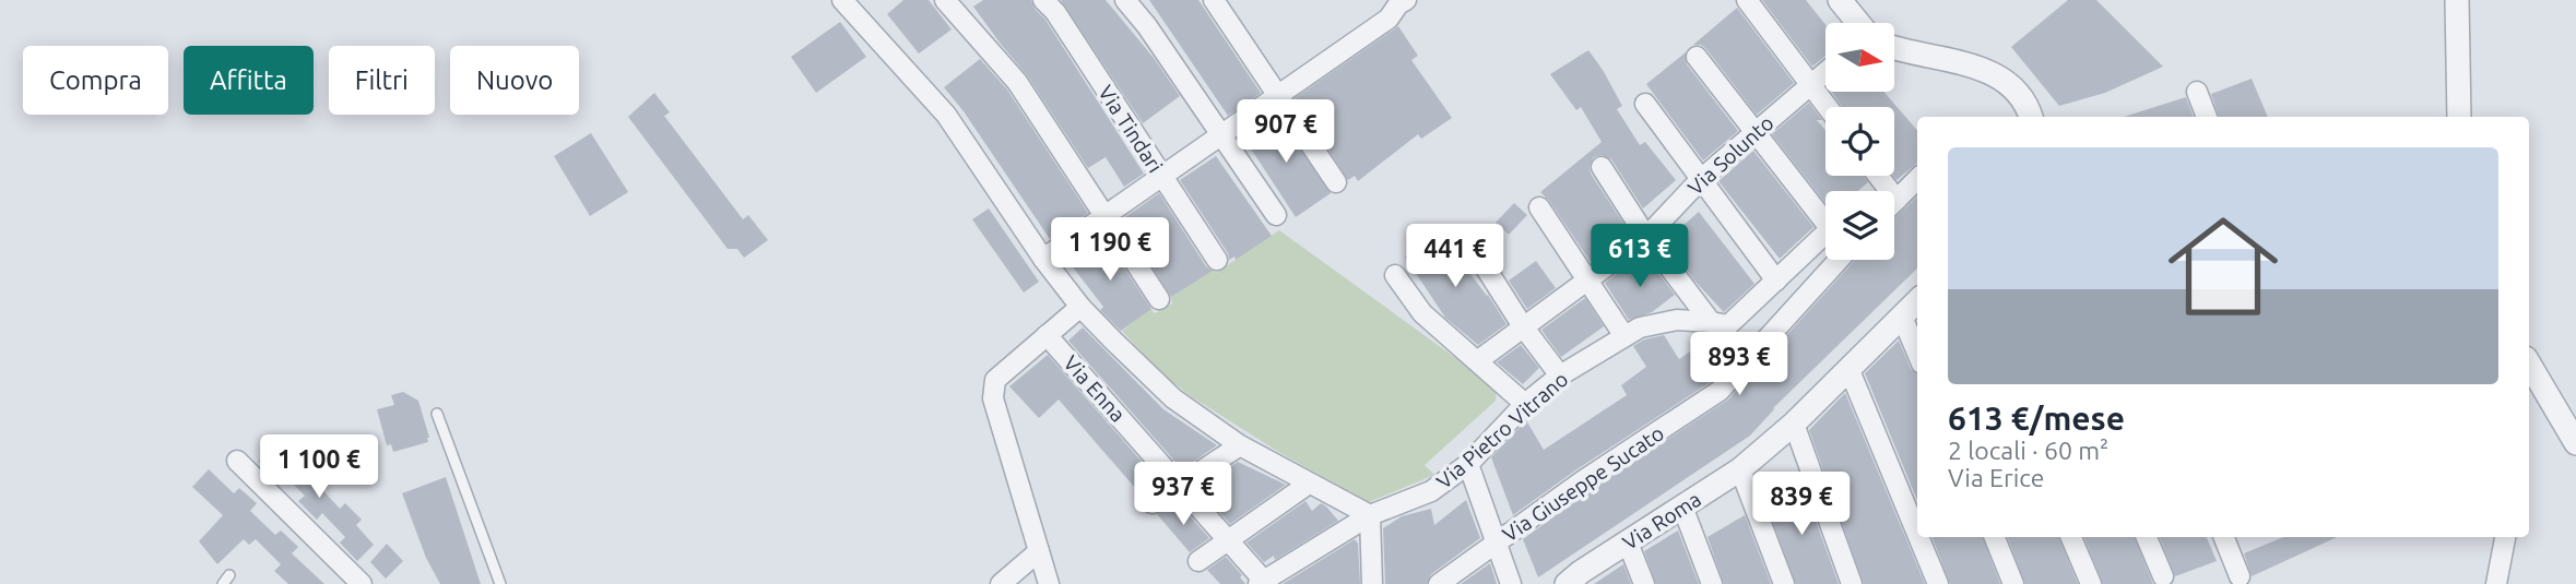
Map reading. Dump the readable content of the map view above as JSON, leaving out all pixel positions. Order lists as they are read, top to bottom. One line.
{"streets":{"street":["Via Tindari","Via Solunto","Via Enna","Via Pietro Vitrano","Via Giuseppe Sucato","Via Roma"]},"crossings":[["Via Enna","Via Pietro Vitrano"]],"north":"right","page":{"chip":["Compra","Affitta","Filtri","Nuovo"],"price":["907 €","1 190 €","441 €","613 €","893 €","1 100 €","937 €","839 €"],"list":[{"name":"613 €/mese","note":"2 locali · 60 m² · Via Erice"}]}}
